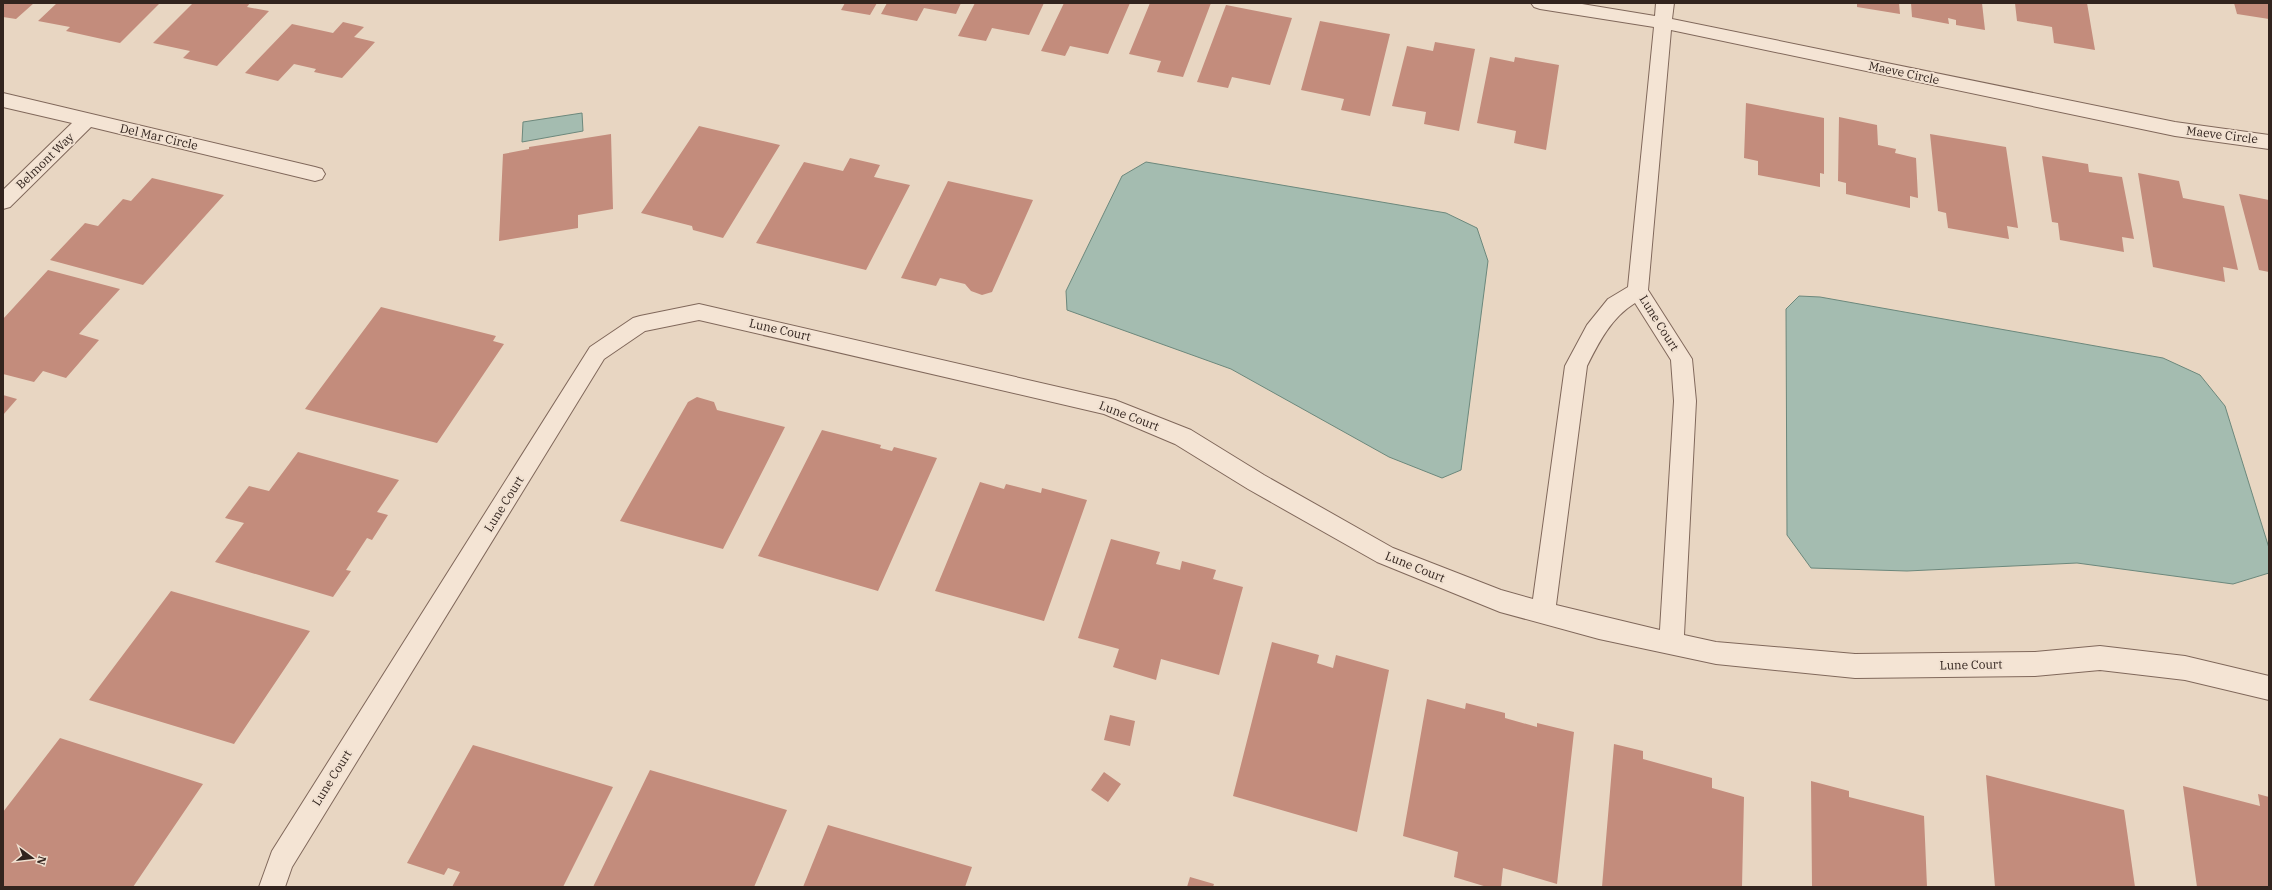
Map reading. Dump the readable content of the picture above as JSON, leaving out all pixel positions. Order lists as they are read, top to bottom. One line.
{"streets":{"street":["Maeve Circle","Del Mar Circle","Belmont Way","Lune Court"]},"crossings":[["Maeve Circle","Lune Court"],["Del Mar Circle","Belmont Way"]],"north":"right"}
